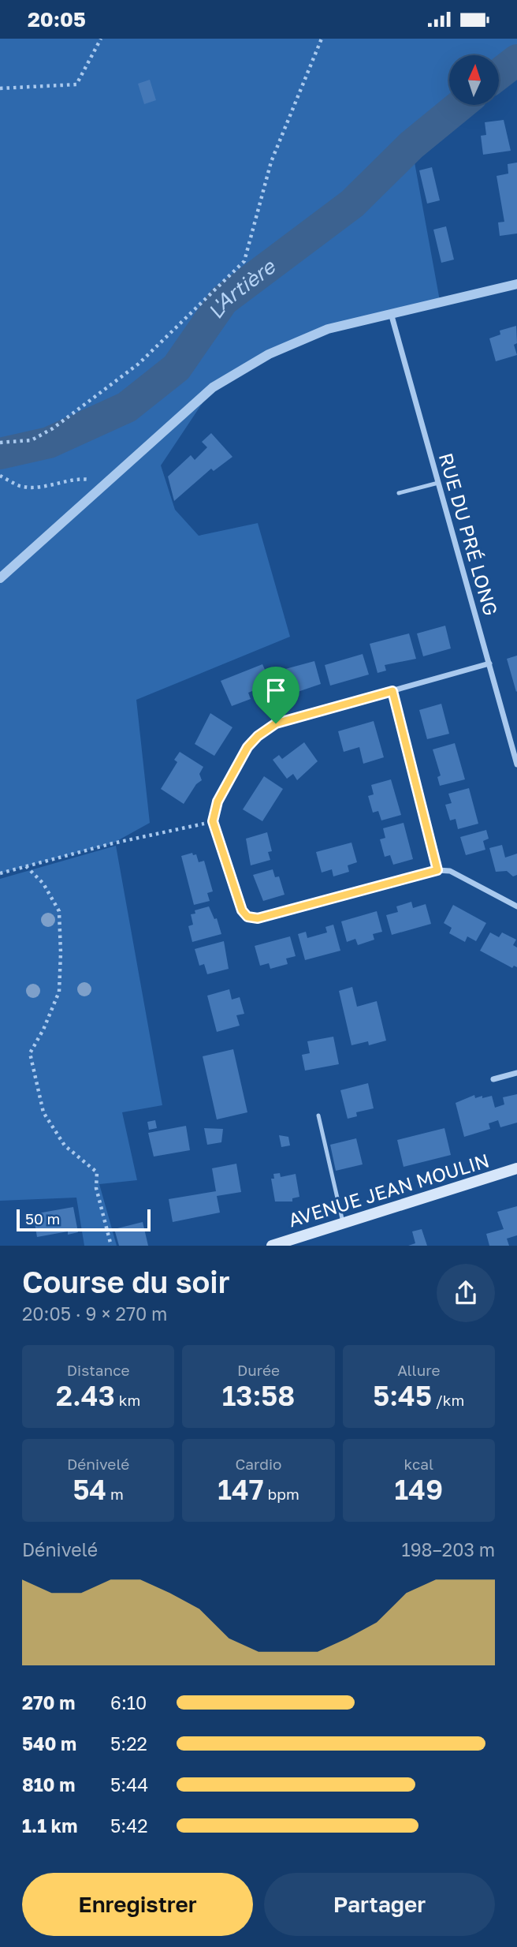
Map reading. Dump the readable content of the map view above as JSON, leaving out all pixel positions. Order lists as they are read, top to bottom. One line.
{"streets":{"main road":["AVENUE JEAN MOULIN"],"street":["RUE DU PRÉ LONG"]},"water":["L'Artière"],"scale_bar":"50 m","north":"top","page":{"status":"20:05","scale":"50 m","heading":["Course du soir","20:05 · 9 × 270 m"],"stats":[["Distance","2.43 km"],["Durée","13:58"],["Allure","5:45 /km"],["Dénivelé","54 m"],["Cardio","147 bpm"],["kcal","149"]],"chart":["Dénivelé","198–203 m"],"list":[{"name":"270 m","note":"6:10"},{"name":"540 m","note":"5:22"},{"name":"810 m","note":"5:44"},{"name":"1.1 km","note":"5:42"}],"buttons":["Enregistrer","Partager"]}}
